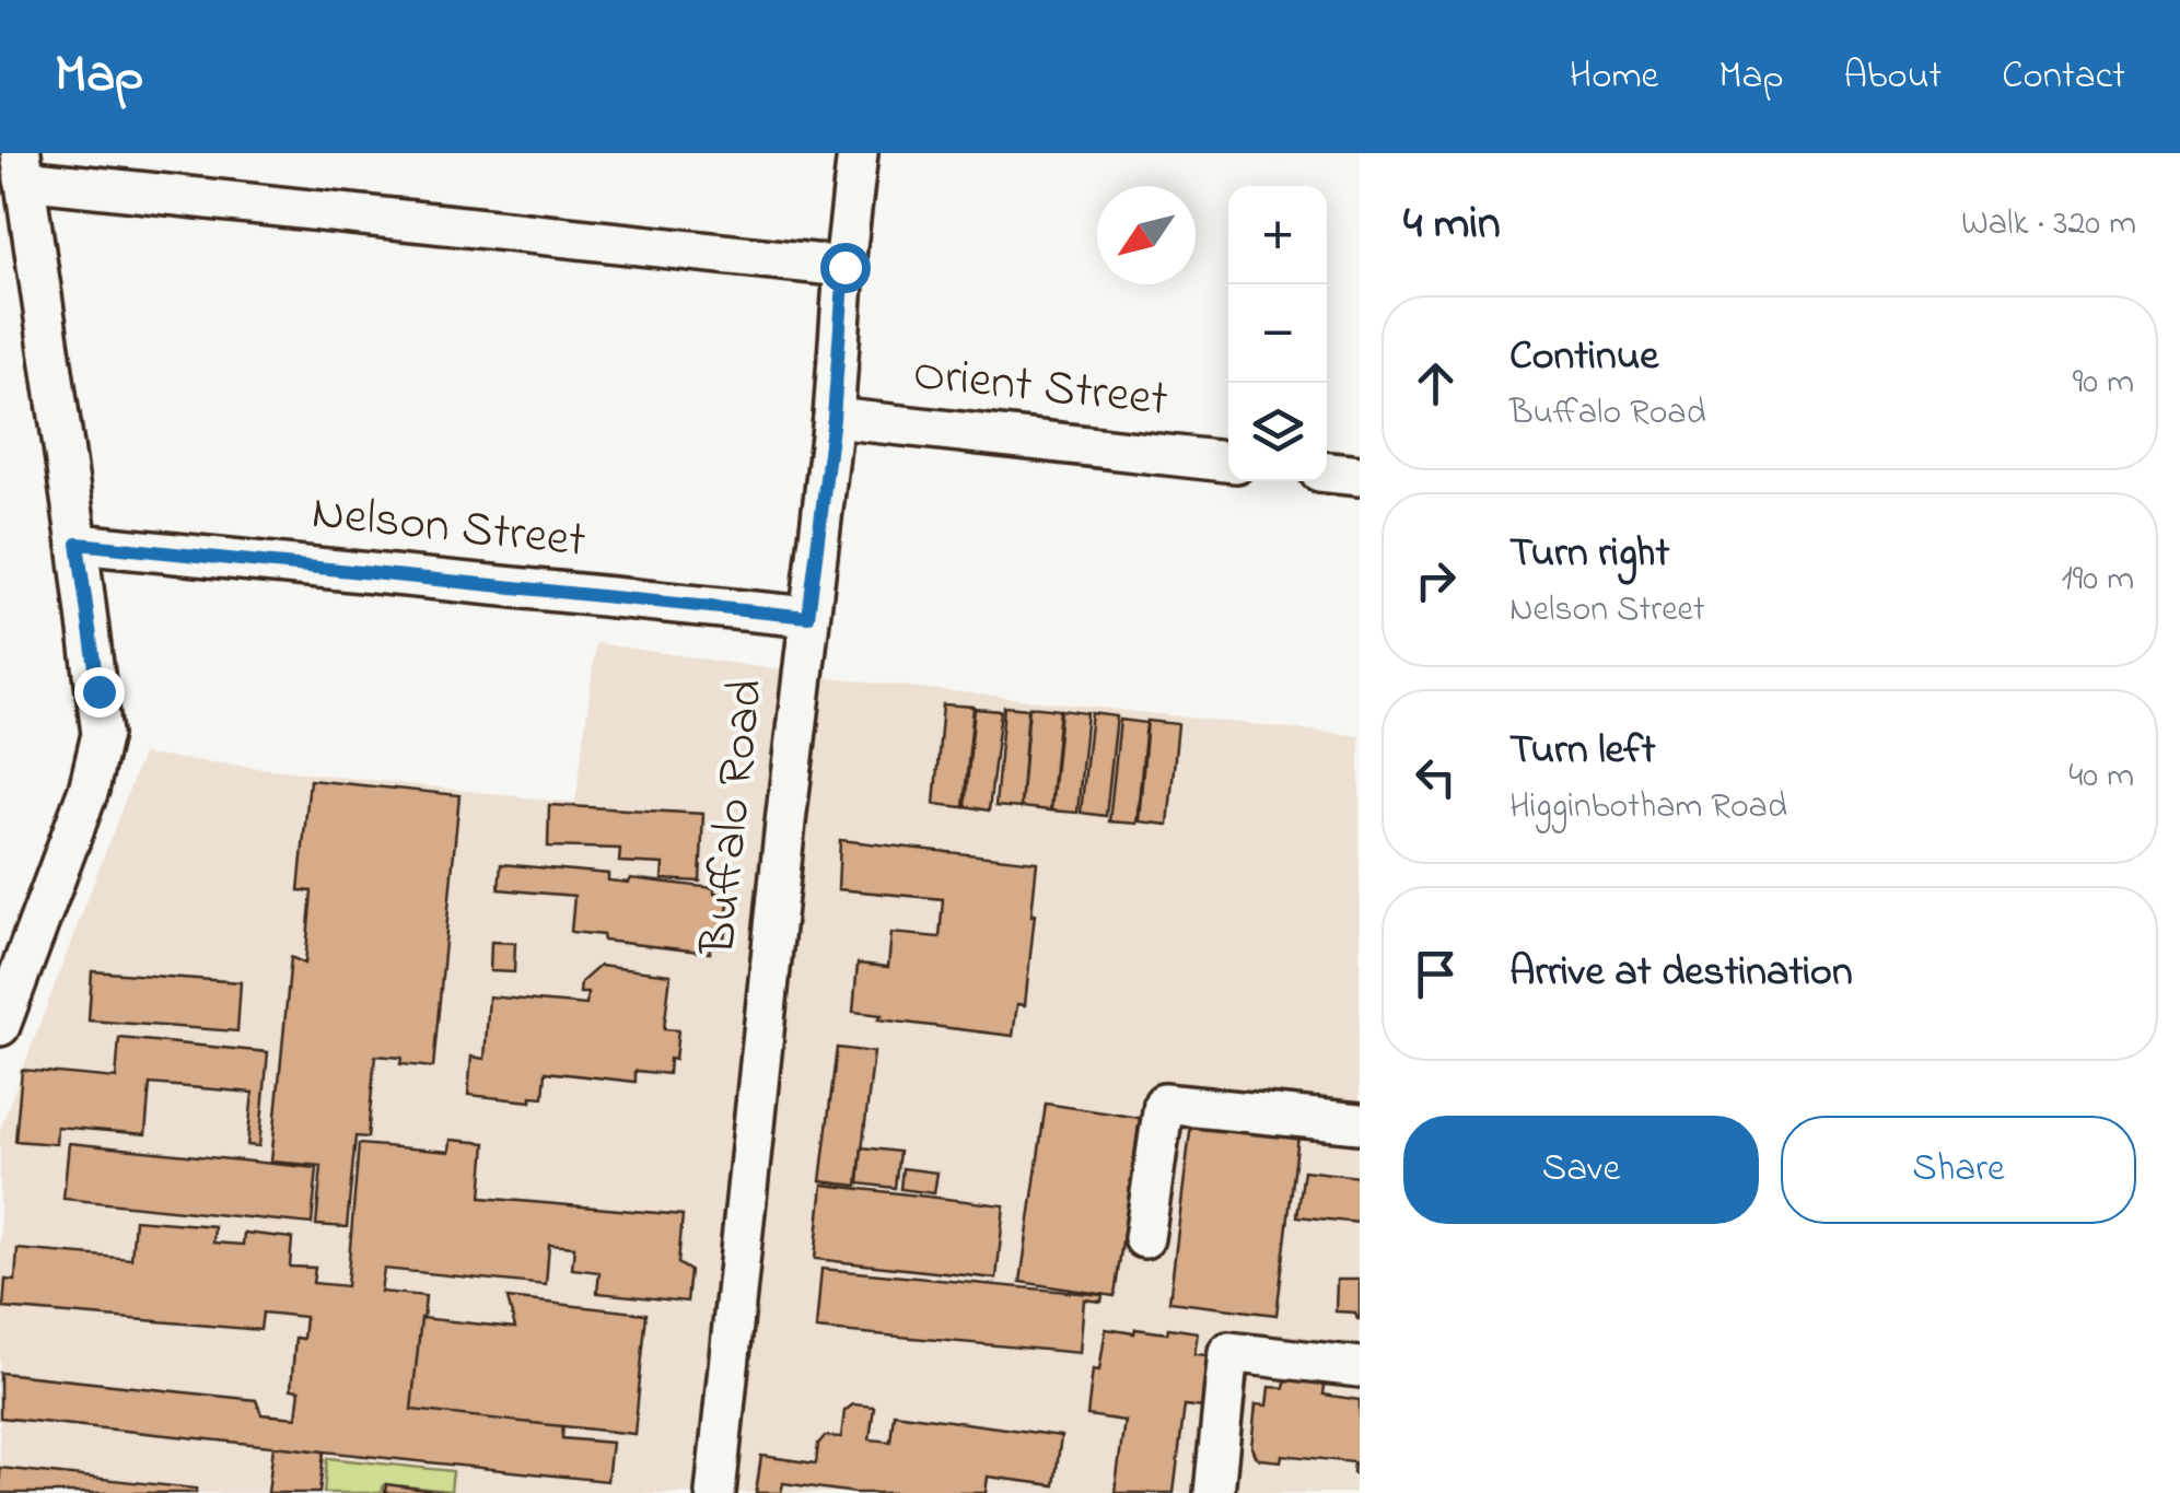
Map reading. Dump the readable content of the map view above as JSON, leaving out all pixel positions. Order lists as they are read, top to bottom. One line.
{"streets":{"street":["Orient Street","Nelson Street","Buffalo Road"]},"crossings":[["Orient Street","Buffalo Road"],["Nelson Street","Buffalo Road"]],"north":"bottom left","page":{"header":"Map","nav":["Home","Map","About","Contact"],"heading":["4 min","Walk · 320 m"],"map_buttons":["+","−"],"list":[["Continue","Buffalo Road","90 m"],["Turn right","Nelson Street","190 m"],["Turn left","Higginbotham Road","40 m"],"Arrive at destination"],"buttons":["Save","Share"]}}
